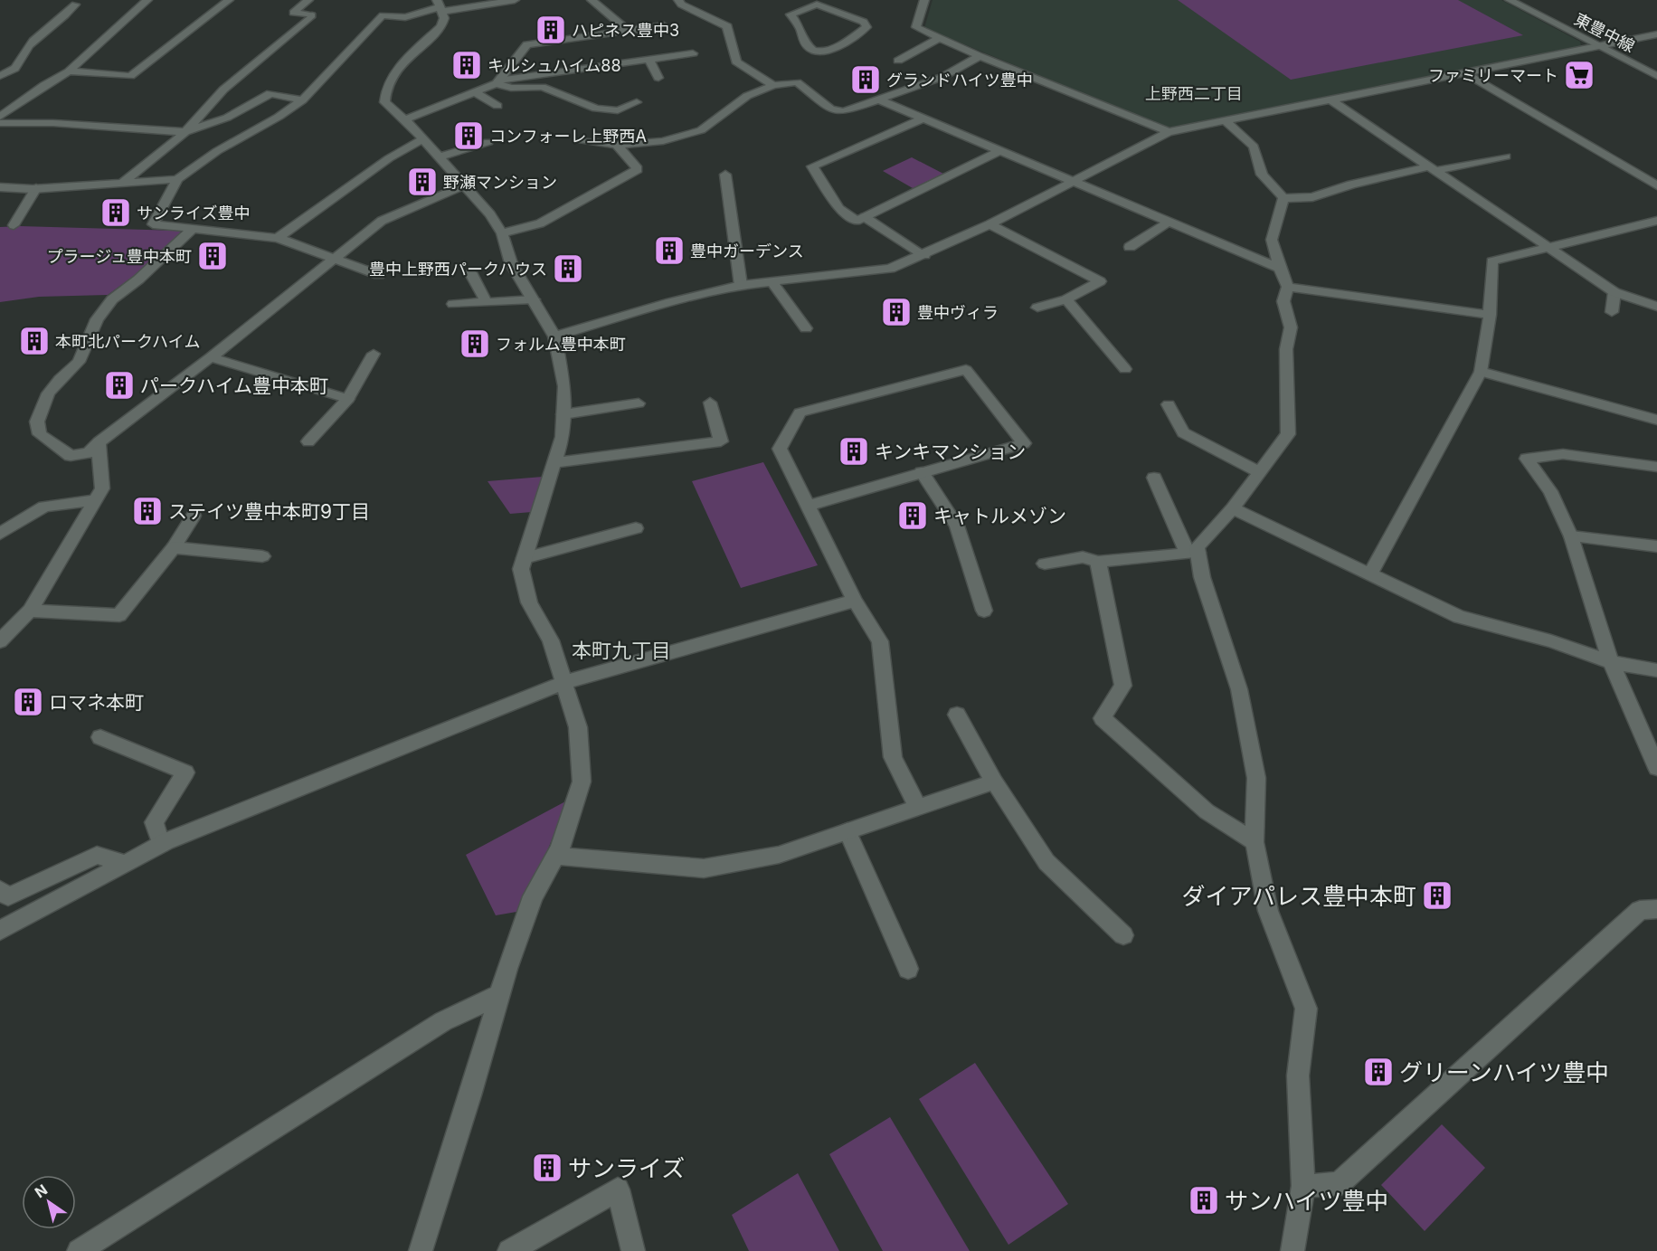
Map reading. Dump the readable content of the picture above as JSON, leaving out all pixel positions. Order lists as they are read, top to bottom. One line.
{"streets":{"street":["東豊中線"]},"districts":["上野西二丁目","本町九丁目"],"places":{"building":["ハピネス豊中3","キルシュハイム88","グランドハイツ豊中","コンフォーレ上野西A","野瀬マンション","サンライズ豊中","豊中ガーデンス","プラージュ豊中本町","豊中上野西パークハウス","豊中ヴィラ","本町北パークハイム","フォルム豊中本町","パークハイム豊中本町","キンキマンション","ステイツ豊中本町9丁目","キャトルメゾン","ロマネ本町","ダイアパレス豊中本町","グリーンハイツ豊中","サンライズ","サンハイツ豊中"],"supermarket":["ファミリーマート"]},"north":"top left"}
